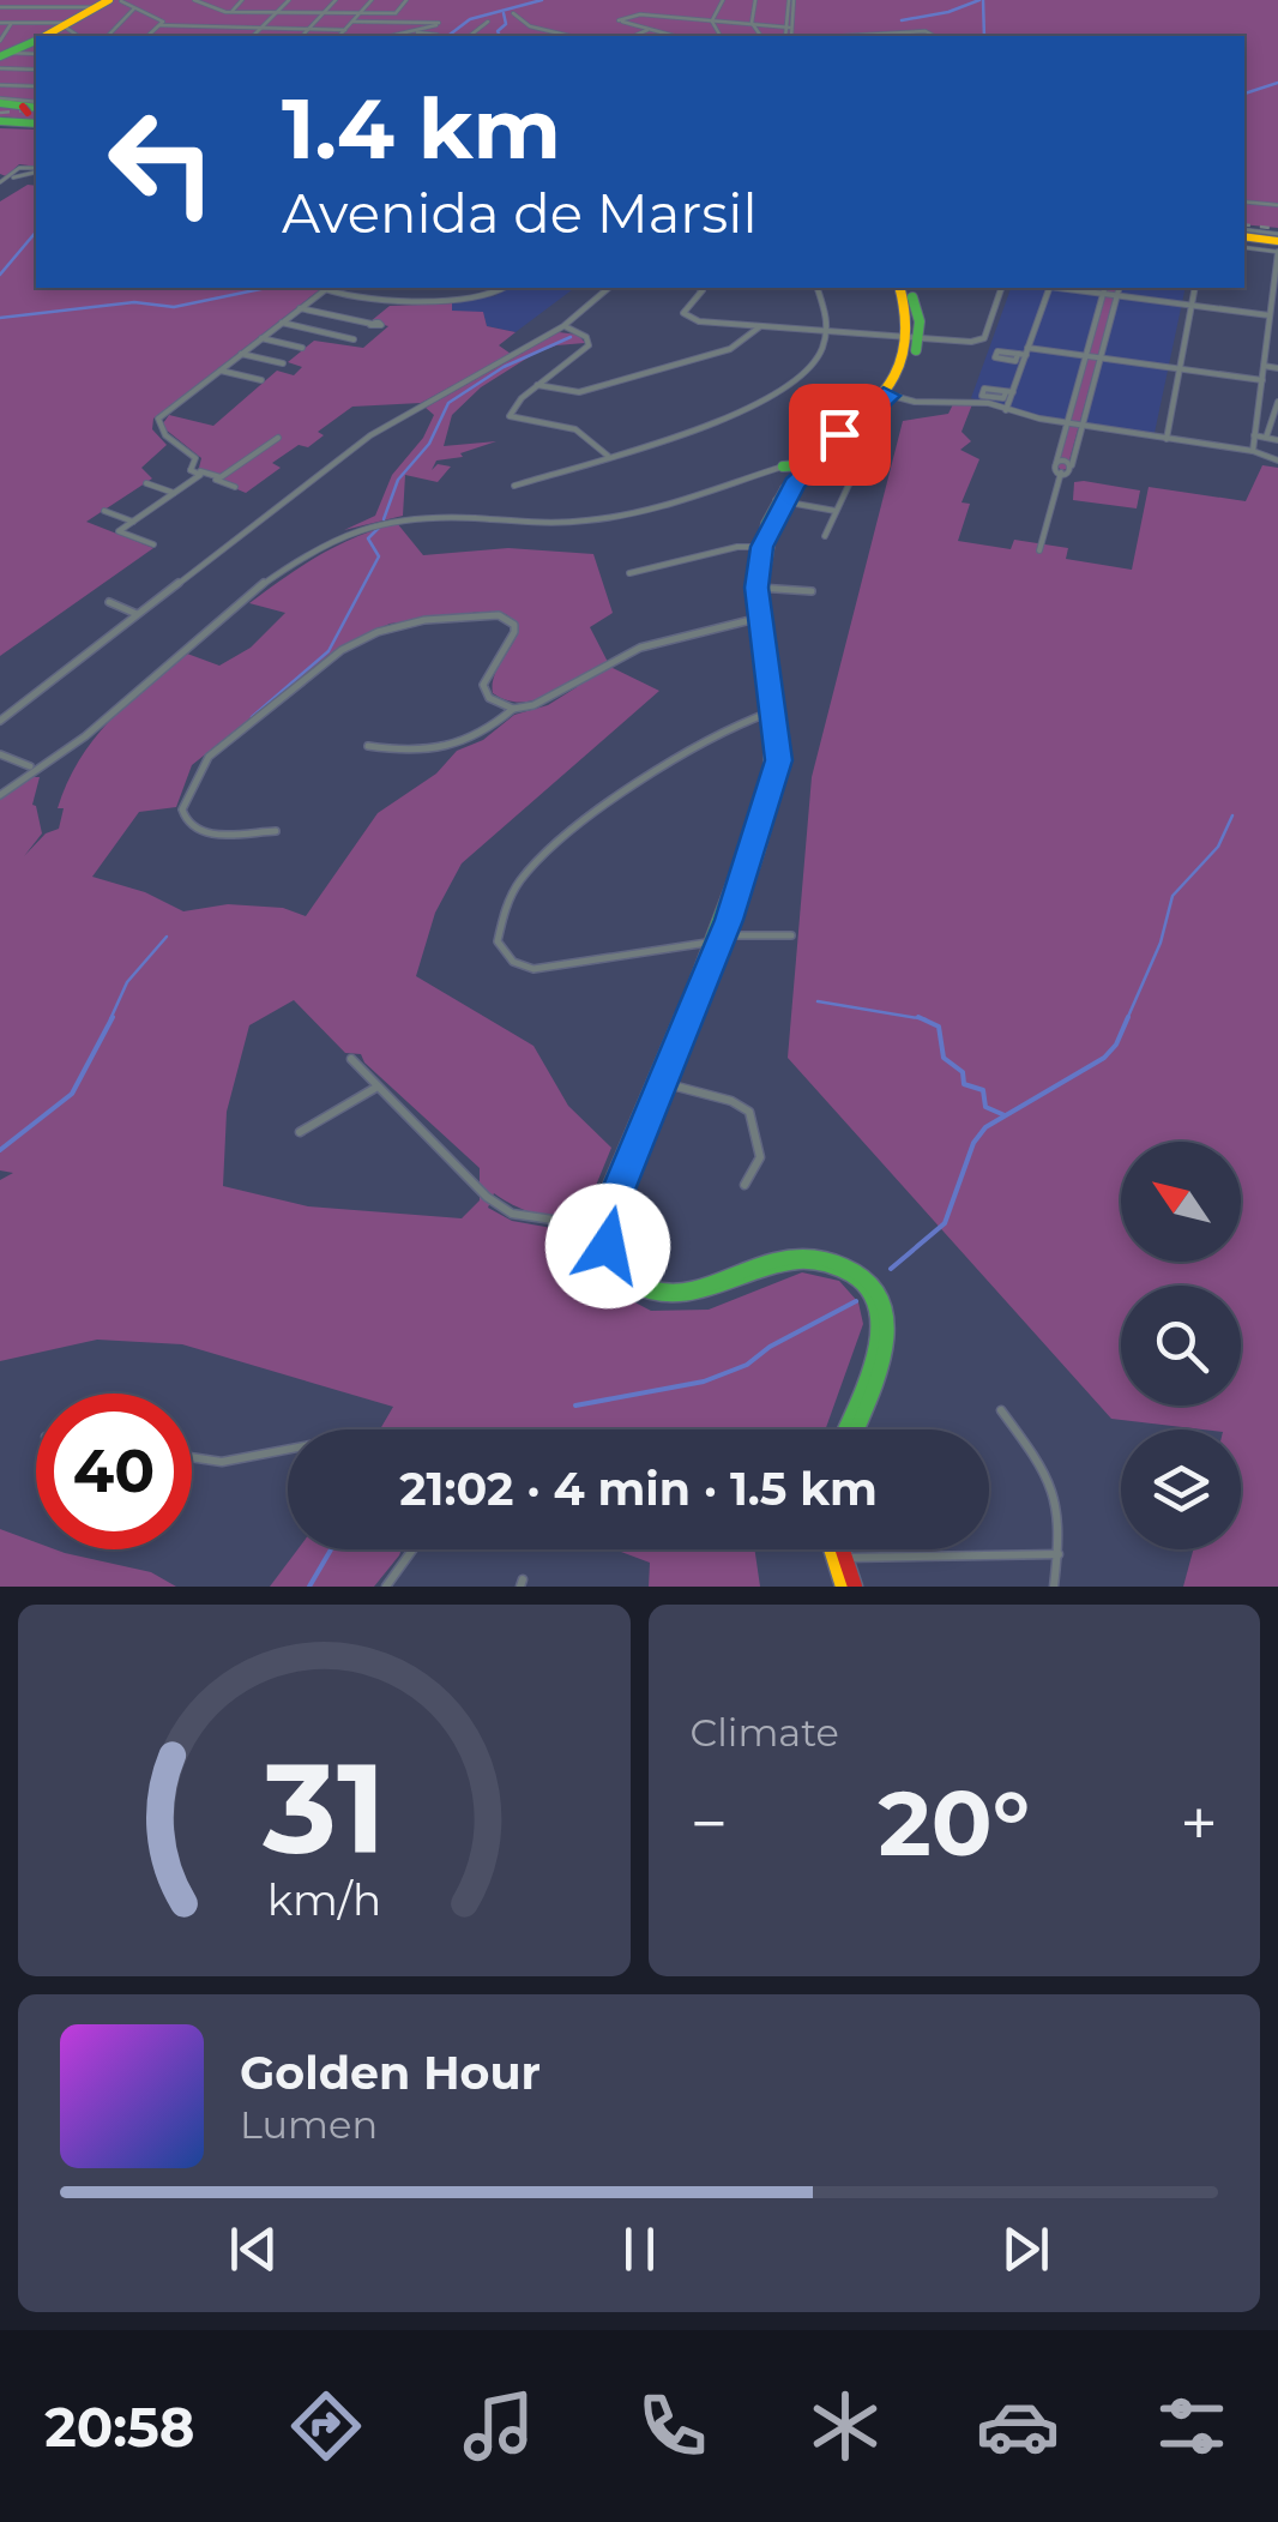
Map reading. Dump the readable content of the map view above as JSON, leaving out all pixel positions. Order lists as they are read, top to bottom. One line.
{"north":"top left","page":{"turn":["1.4 km","Avenida de Marsil"],"limit":"40","trip":"21:02 · 4 min · 1.5 km","tile":"Climate","heat":["−","20°","+"],"song":["Golden Hour","Lumen"],"tabs":"20:58","gauge":["31","km/h"]}}
